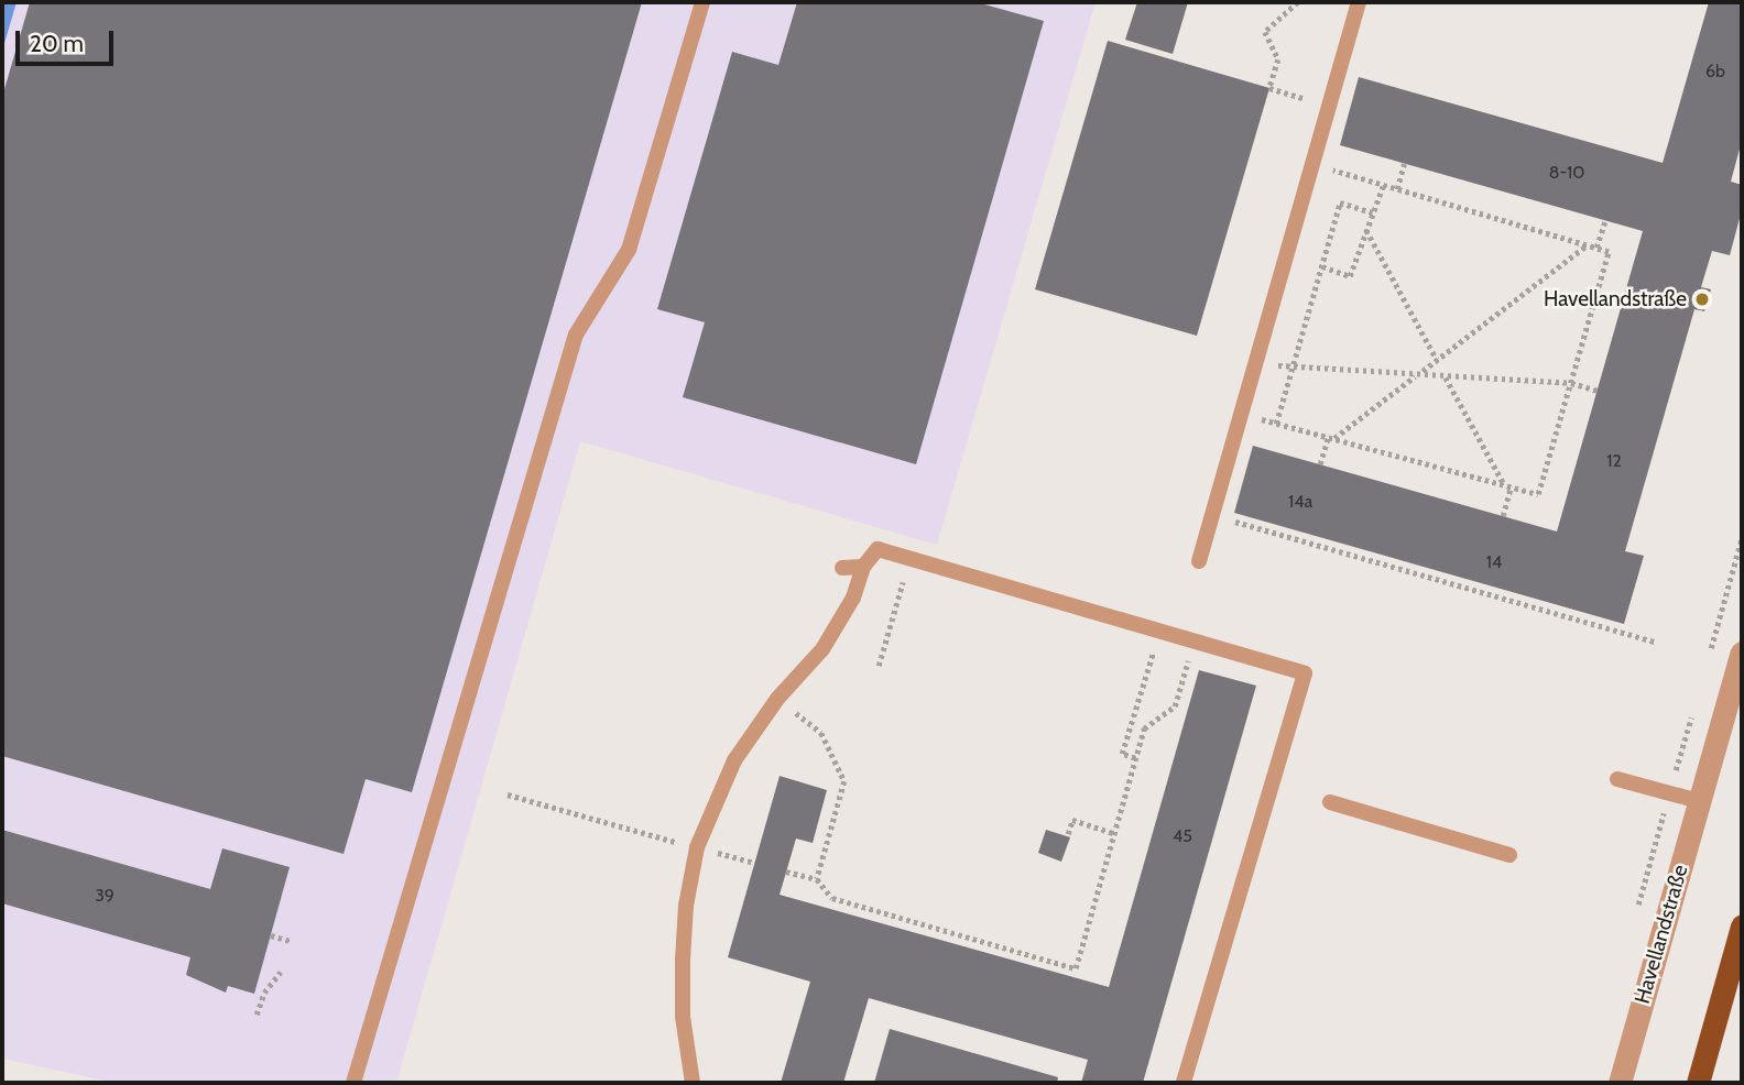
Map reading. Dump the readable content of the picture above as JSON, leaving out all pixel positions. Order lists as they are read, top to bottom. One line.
{"streets":{"street":["Havellandstraße"]},"places":["Havellandstraße"],"house_numbers":["6b","8-10","12","14a","14","45","39"],"scale_bar":"20 m"}
